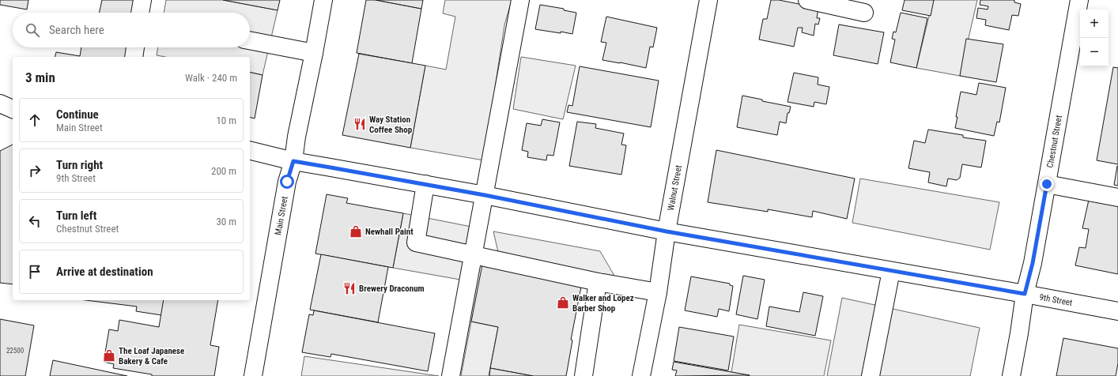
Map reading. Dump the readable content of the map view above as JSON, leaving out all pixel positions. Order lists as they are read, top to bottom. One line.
{"streets":{"street":["Chestnut Street","Walnut Street","Main Street","9th Street"]},"crossings":[["Chestnut Street","9th Street"],["Walnut Street","9th Street"],["Main Street","9th Street"]],"places":{"restaurant":["Way Station Coffee Shop","Brewery Draconum"],"shop":["Newhall Paint","Walker and Lopez Barber Shop","The Loaf Japanese Bakery & Cafe"]},"house_numbers":["22500"],"page":{"map_buttons":["+","−"],"search":"Search here","heading":["3 min","Walk · 240 m"],"list":[["Continue","Main Street","10 m"],["Turn right","9th Street","200 m"],["Turn left","Chestnut Street","30 m"],"Arrive at destination"]}}
